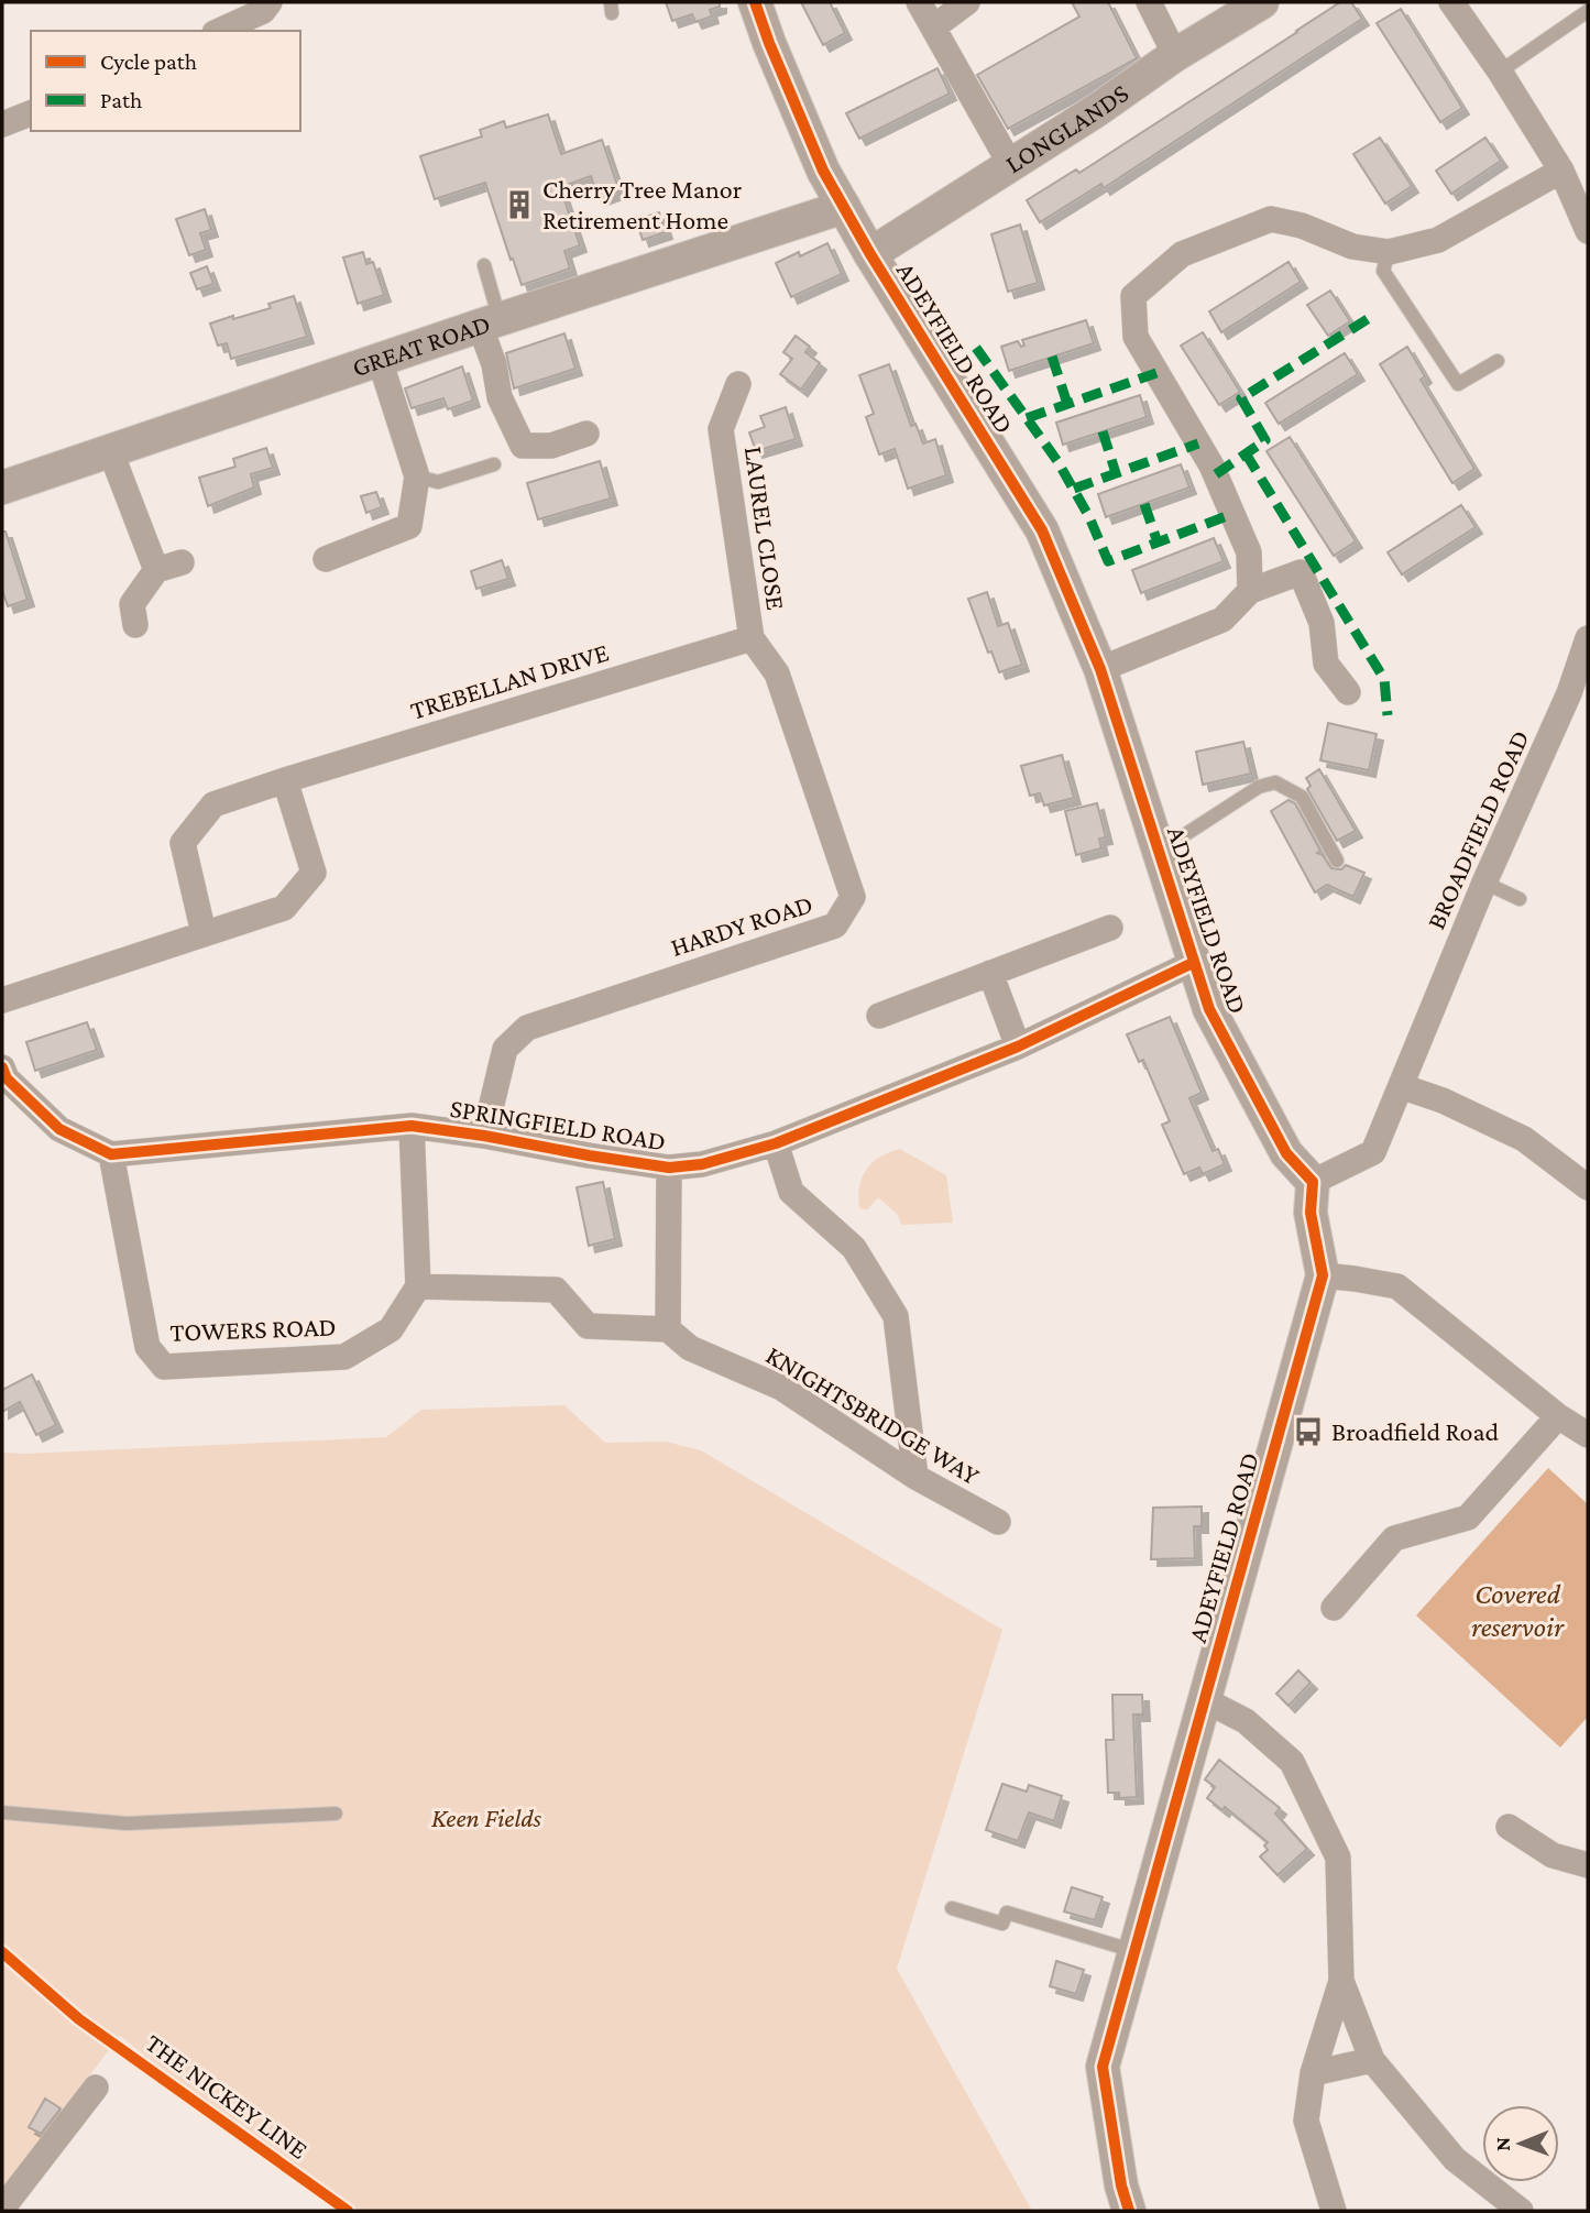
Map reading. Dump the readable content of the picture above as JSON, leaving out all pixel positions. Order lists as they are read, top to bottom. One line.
{"streets":{"street":["LONGLANDS","GREAT ROAD","ADEYFIELD ROAD","LAUREL CLOSE","TREBELLAN DRIVE","BROADFIELD ROAD","HARDY ROAD","SPRINGFIELD ROAD","TOWERS ROAD","KNIGHTSBRIDGE WAY"],"cycle path":["THE NICKEY LINE"]},"crossings":[["LONGLANDS","ADEYFIELD ROAD"],["GREAT ROAD","ADEYFIELD ROAD"],["ADEYFIELD ROAD","BROADFIELD ROAD"],["ADEYFIELD ROAD","SPRINGFIELD ROAD"],["LAUREL CLOSE","TREBELLAN DRIVE"],["LAUREL CLOSE","HARDY ROAD"],["TREBELLAN DRIVE","HARDY ROAD"],["HARDY ROAD","SPRINGFIELD ROAD"],["SPRINGFIELD ROAD","TOWERS ROAD"]],"water":["Covered reservoir"],"parks":["Keen Fields"],"places":{"building":["Cherry Tree Manor Retirement Home"],"bus stop":["Broadfield Road"]},"legend":["Cycle path","Path"],"north":"left"}
